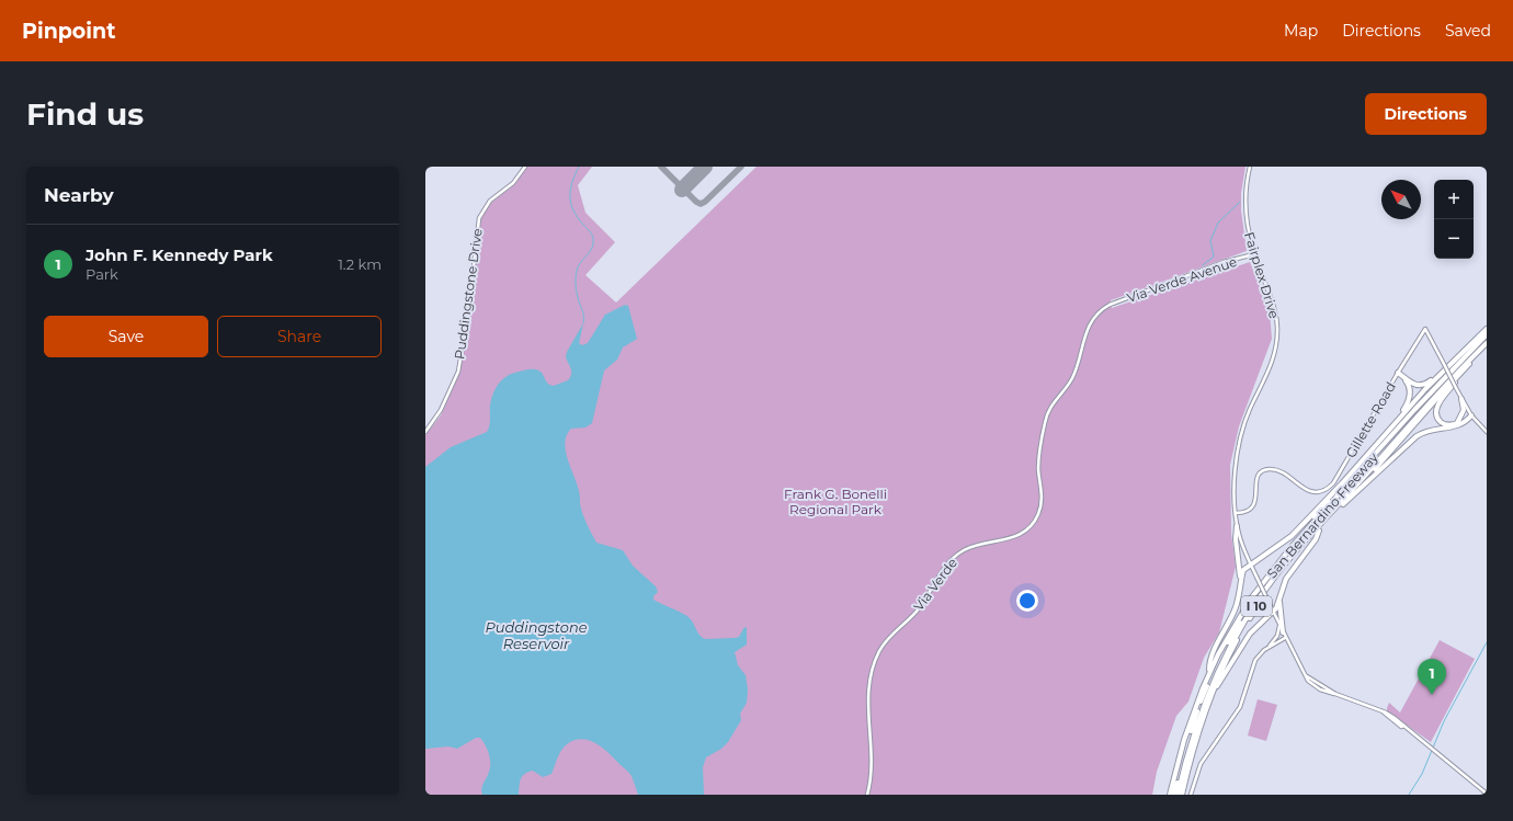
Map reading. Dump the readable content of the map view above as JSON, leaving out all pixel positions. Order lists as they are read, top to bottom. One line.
{"streets":{"highway":["San Bernardino Freeway","I 10"],"main road":["Fairplex Drive","Via Verde Avenue","Puddingstone Drive","Gillette Road","Via Verde"]},"crossings":[["Fairplex Drive","Via Verde Avenue"],["Fairplex Drive","Gillette Road"],["Via Verde Avenue","Via Verde"]],"water":["Puddingstone Reservoir"],"parks":["Frank G. Bonelli Regional Park"],"north":"top left","page":{"header":"Pinpoint","nav":["Map","Directions","Saved"],"buttons":["Directions",["Save","Share"]],"title":"Find us","heading":"Nearby","map_buttons":["+","−"],"list":[{"mark":"1","name":"John F. Kennedy Park","note":"Park","value":"1.2 km"}],"pins":"1"}}
